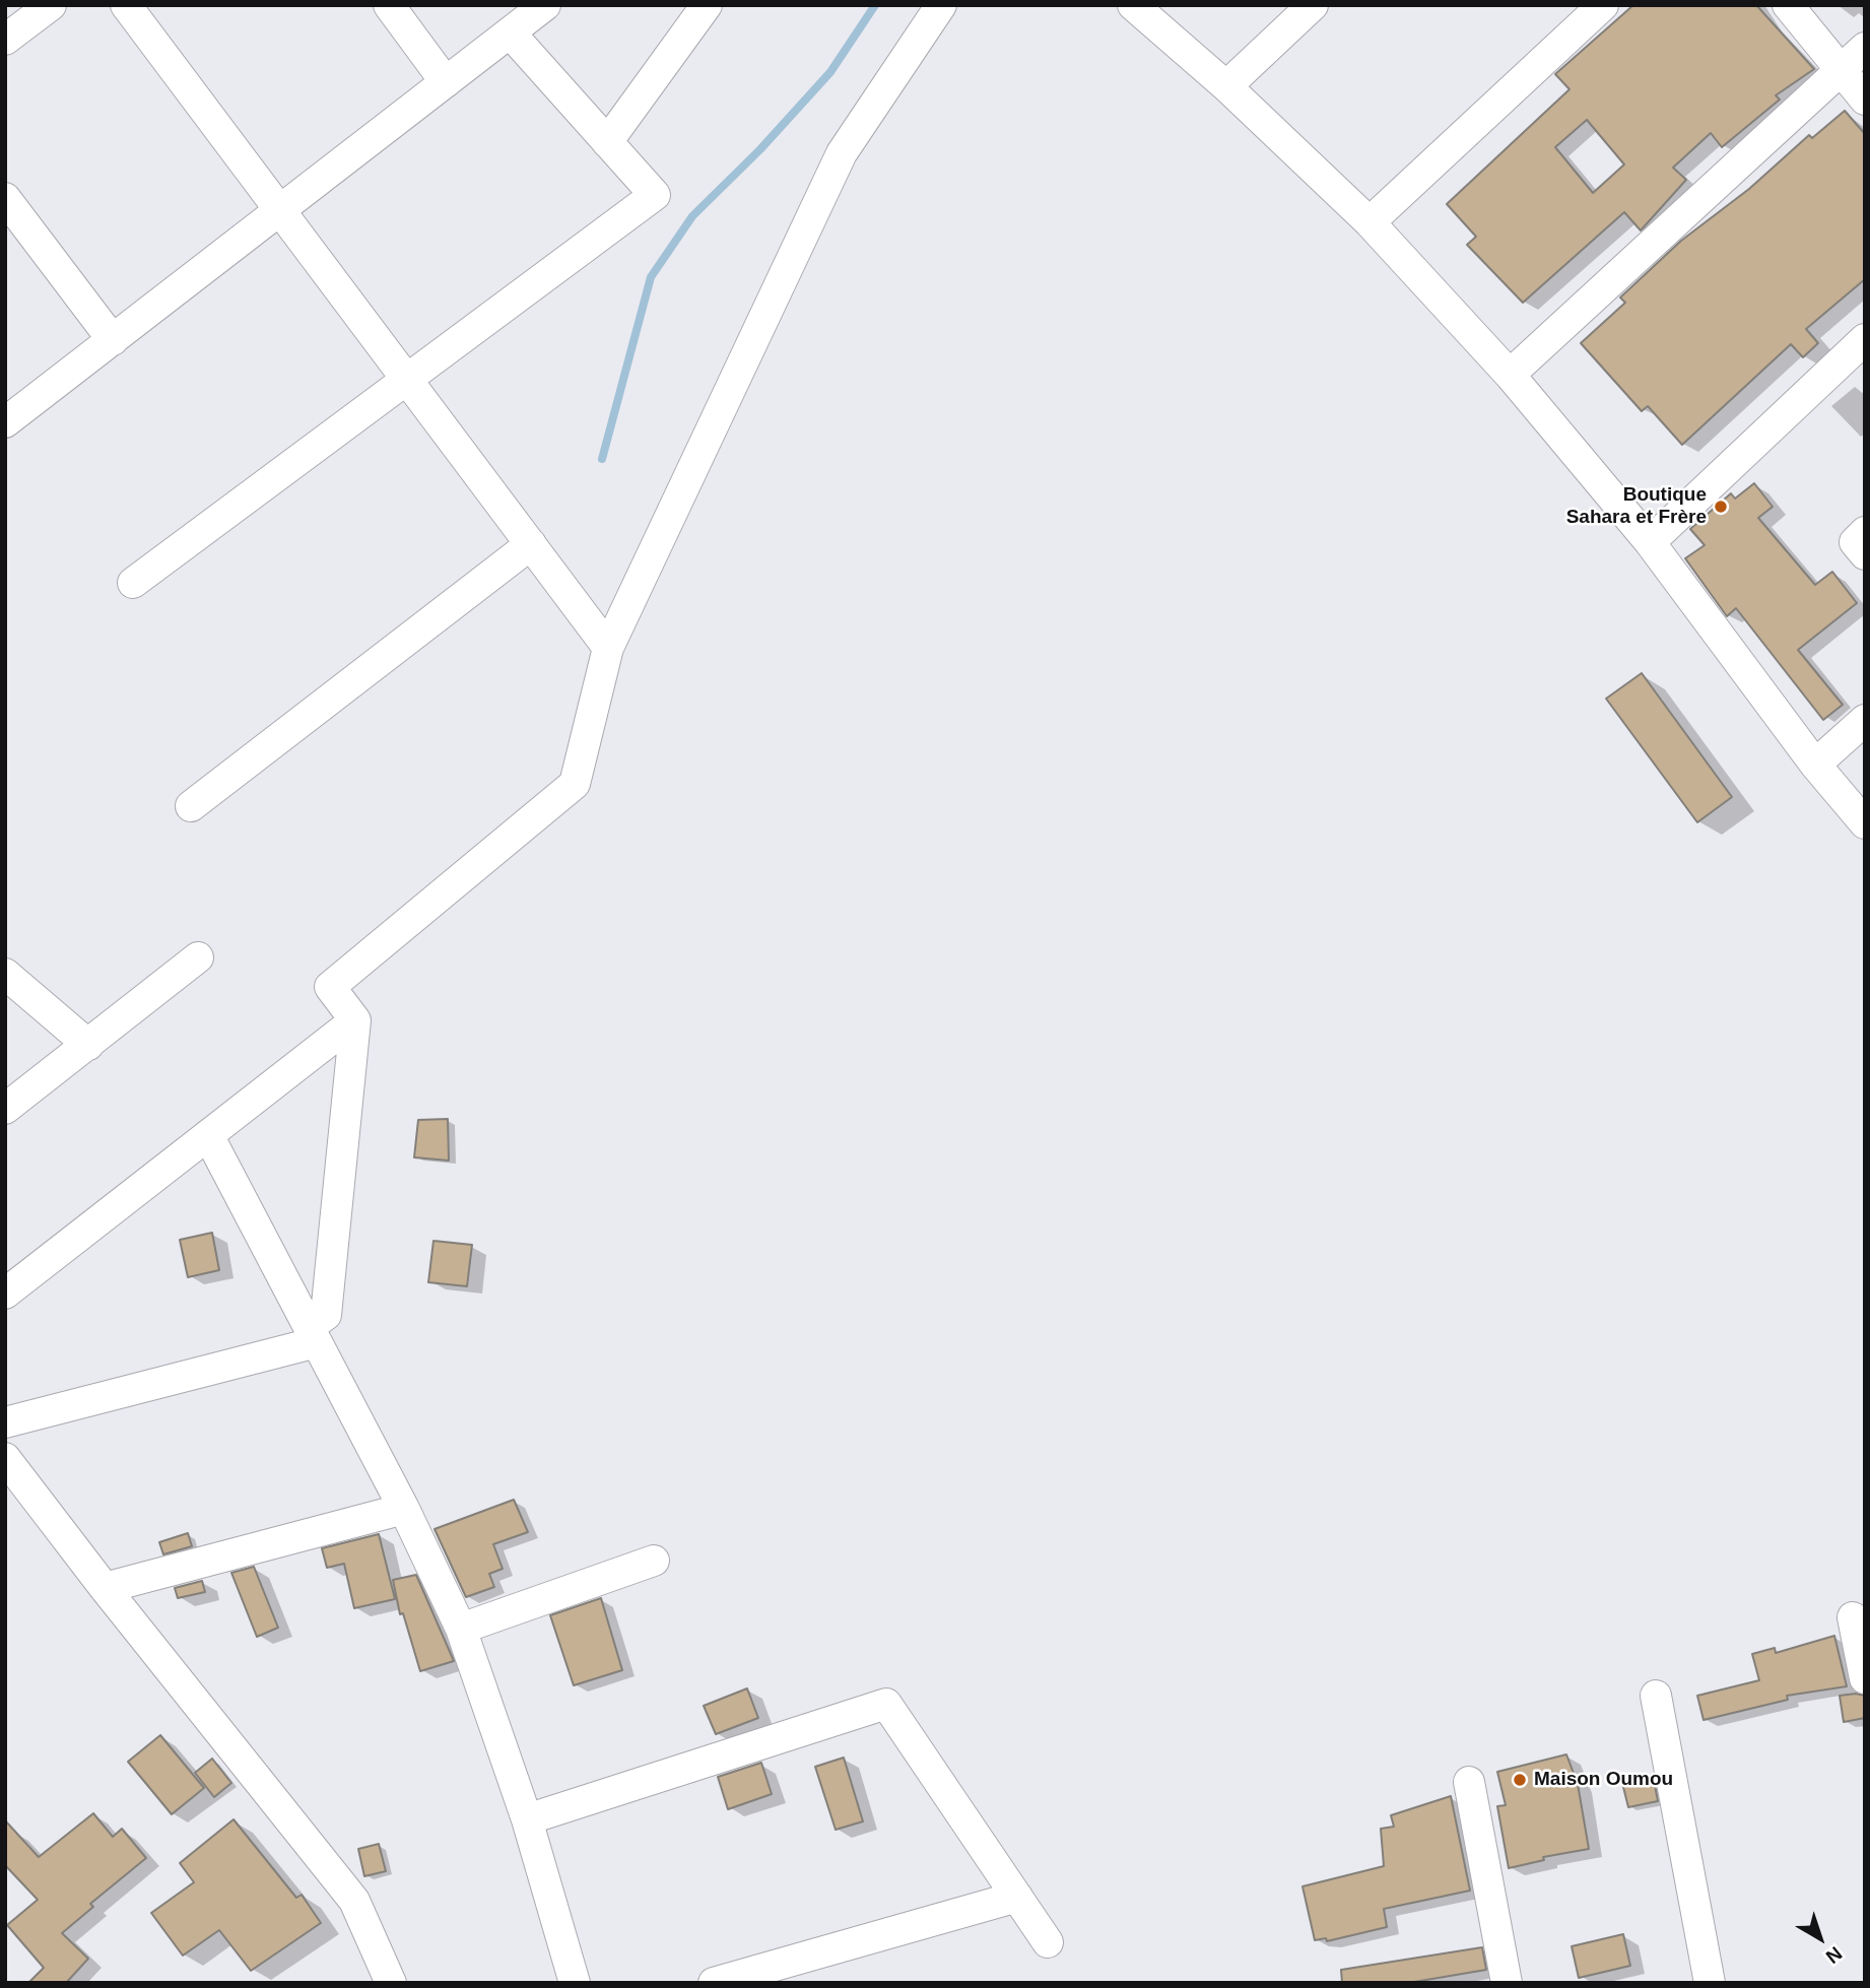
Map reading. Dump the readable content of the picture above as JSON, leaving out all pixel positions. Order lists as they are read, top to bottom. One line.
{"places":["Boutique Sahara et Frère","Maison Oumou"],"north":"bottom right"}
